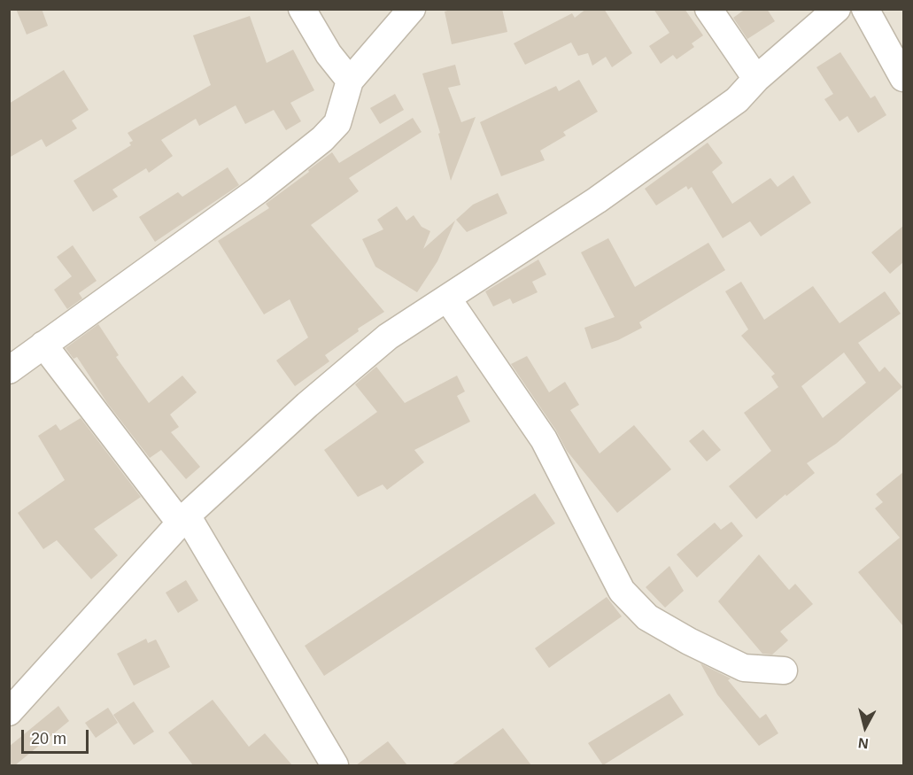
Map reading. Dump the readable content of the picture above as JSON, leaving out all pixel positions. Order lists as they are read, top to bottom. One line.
{"scale_bar":"20 m","north":"bottom"}
